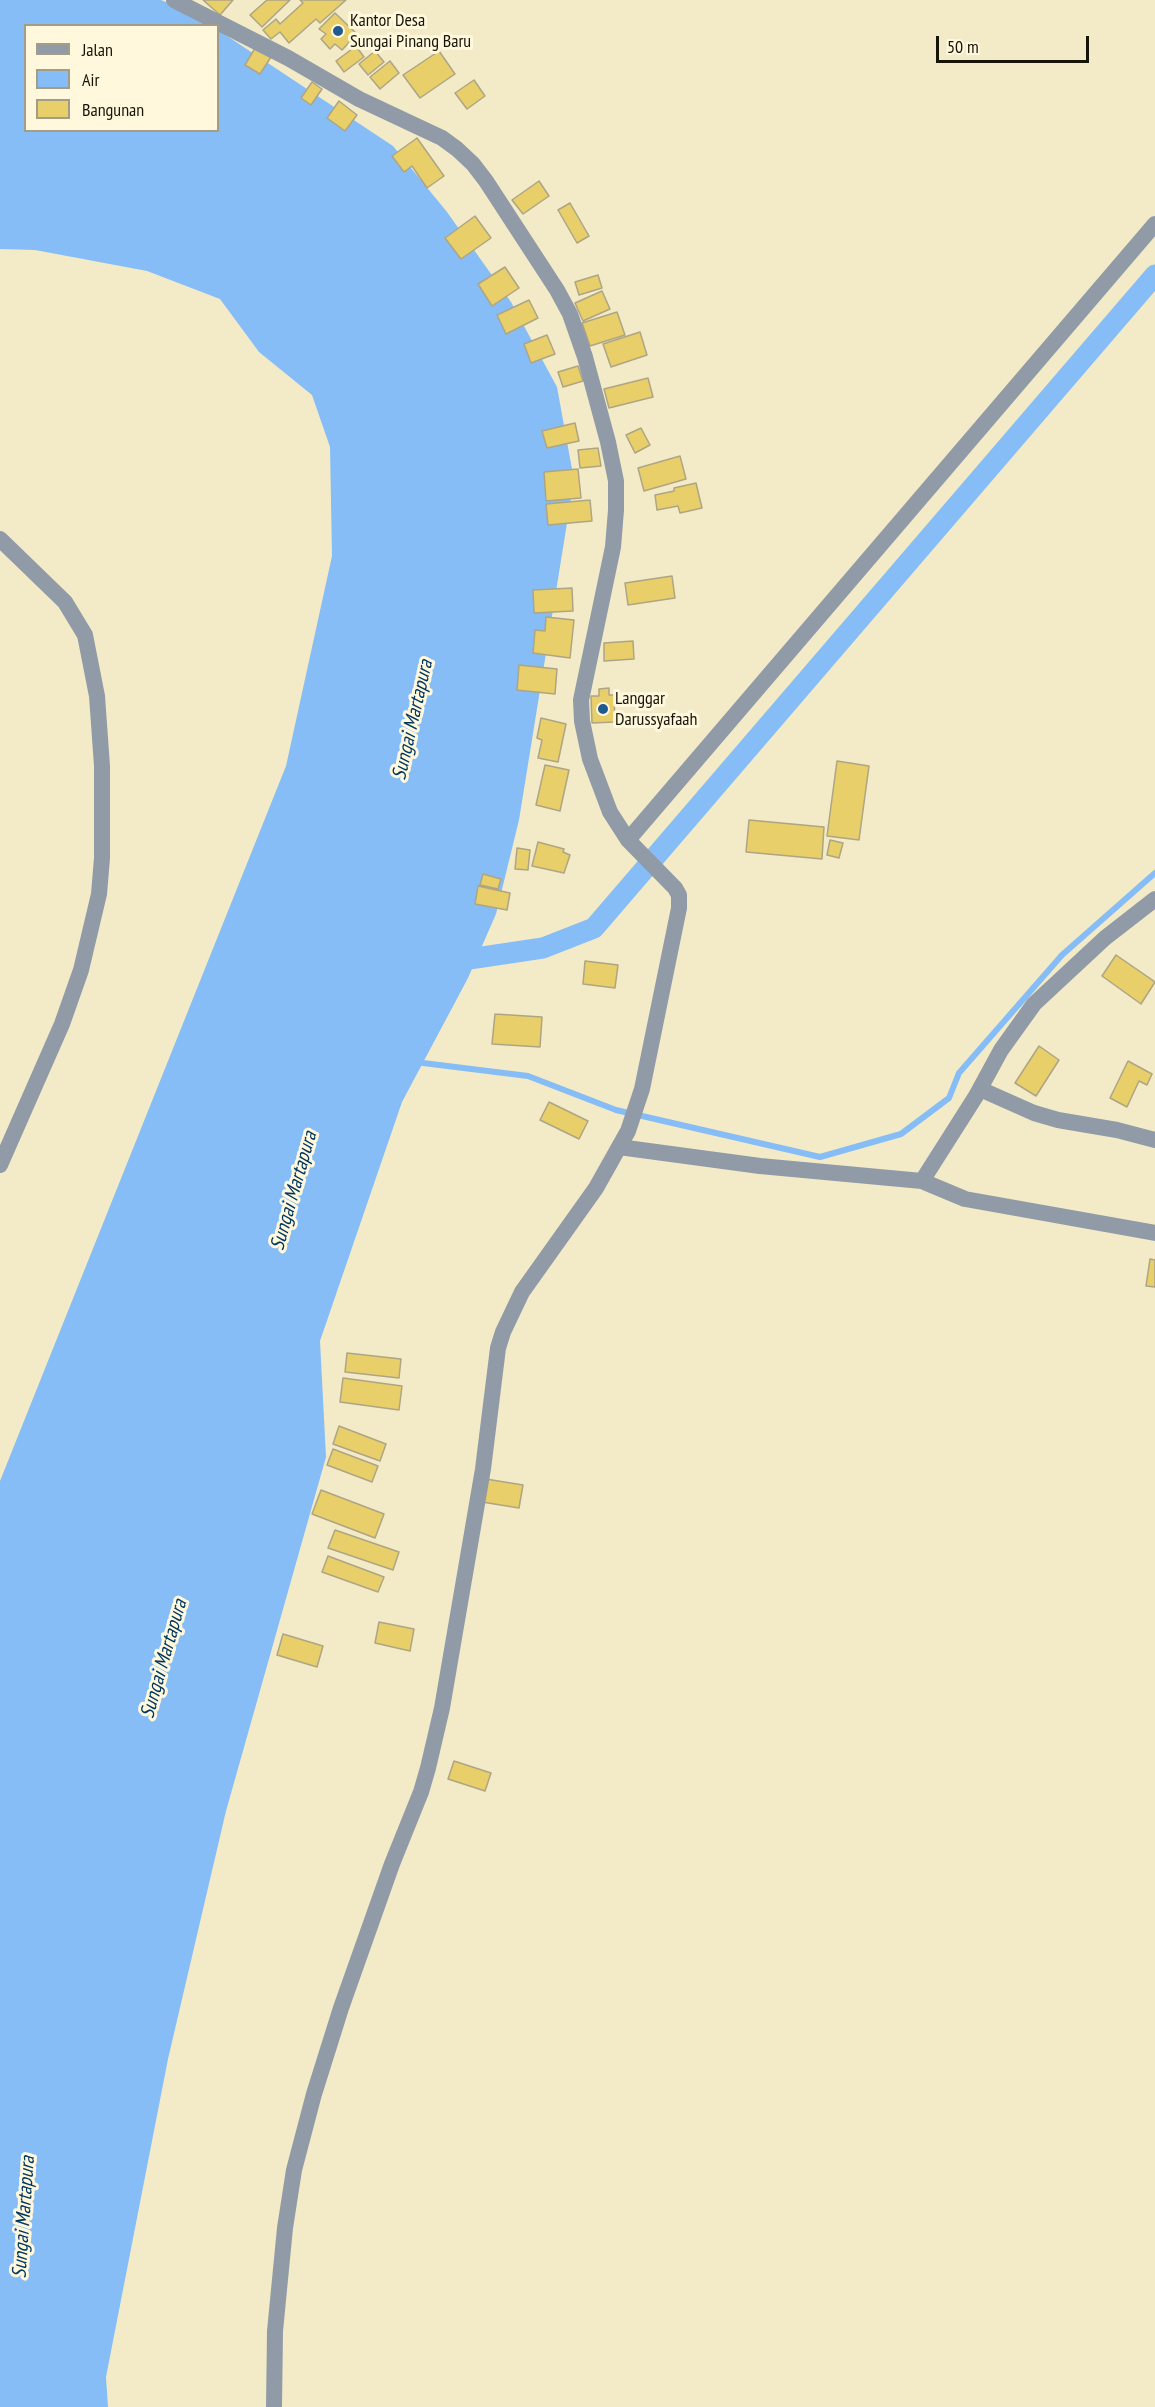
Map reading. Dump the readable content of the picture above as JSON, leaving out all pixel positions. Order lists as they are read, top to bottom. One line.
{"water":["Sungai Martapura"],"places":["Kantor Desa Sungai Pinang Baru","Langgar Darussyafaah"],"legend":["Jalan","Air","Bangunan"],"scale_bar":"50 m"}
